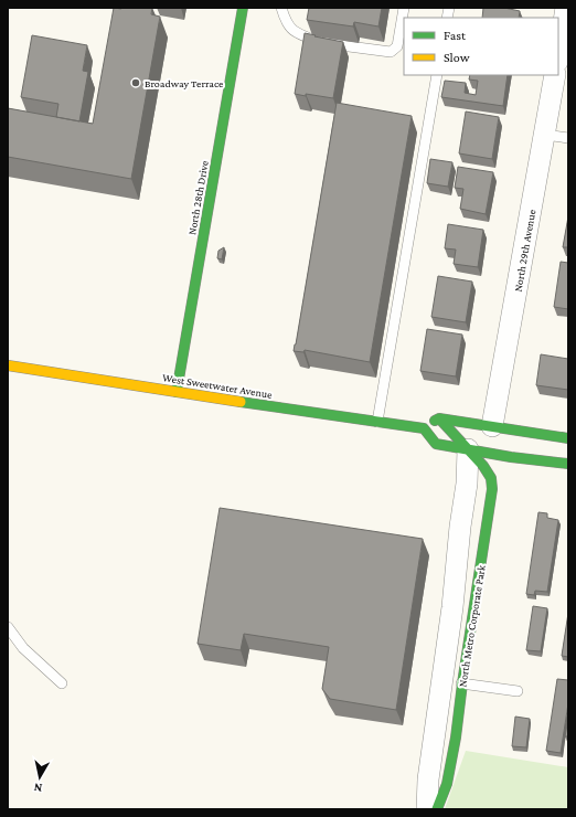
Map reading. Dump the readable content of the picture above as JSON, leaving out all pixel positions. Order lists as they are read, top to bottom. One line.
{"streets":{"street":["North 28th Drive","North 29th Avenue","West Sweetwater Avenue","North Metro Corporate Park"]},"crossings":[["North 28th Drive","West Sweetwater Avenue"],["North 29th Avenue","North Metro Corporate Park"]],"places":["Broadway Terrace"],"legend":["Fast","Slow"],"north":"bottom"}
